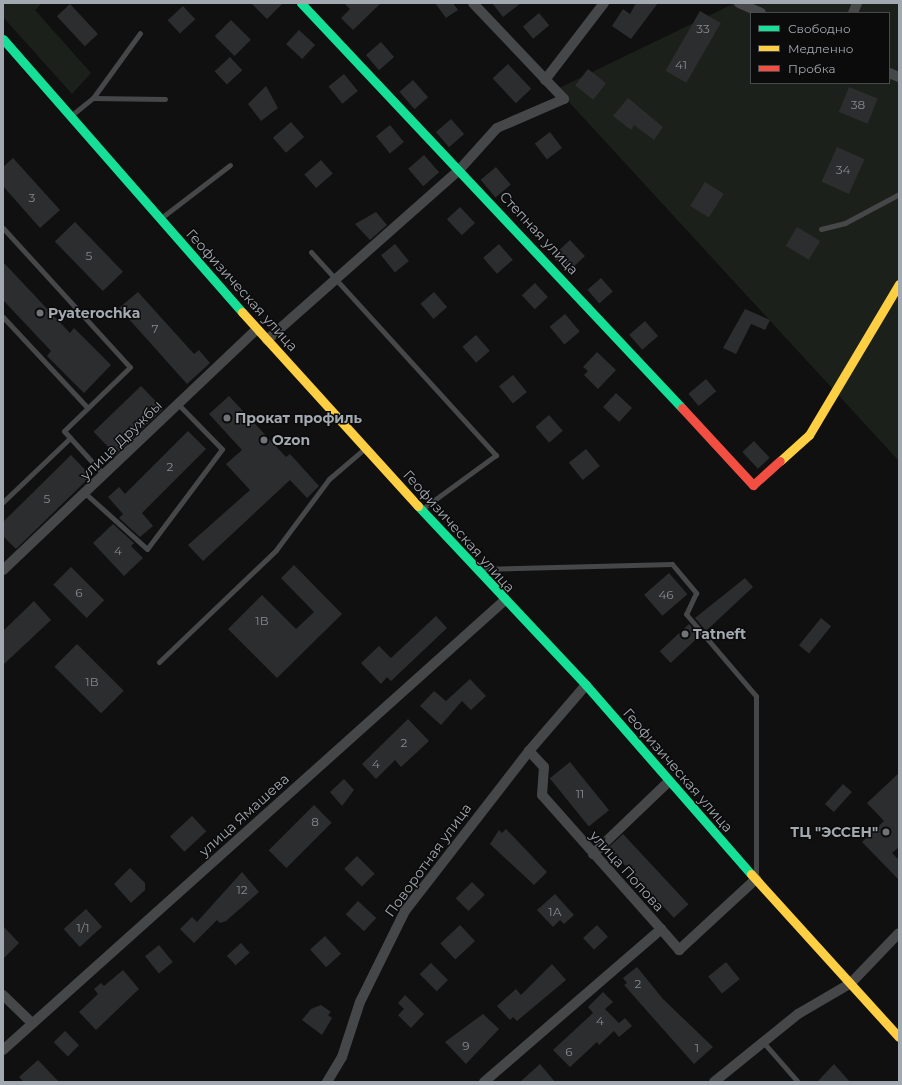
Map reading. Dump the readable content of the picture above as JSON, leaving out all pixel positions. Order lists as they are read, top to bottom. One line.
{"streets":{"main road":["Степная улица","Геофизическая улица"],"street":["улица Дружбы","улица Ямашева","Поворотная улица","улица Попова"]},"crossings":[["Геофизическая улица","улица Дружбы"],["Геофизическая улица","улица Ямашева"],["Поворотная улица","улица Попова"]],"places":["Pyaterochka","Прокат профиль","Ozon","Tatneft","ТЦ \"ЭССЕН\""],"house_numbers":["33","41","38","34","3","5","7","2","5","4","6","46","1В","1В","2","4","11","8","12","1А","1/1","2","4","9","1","6"],"legend":["Свободно","Медленно","Пробка"]}
